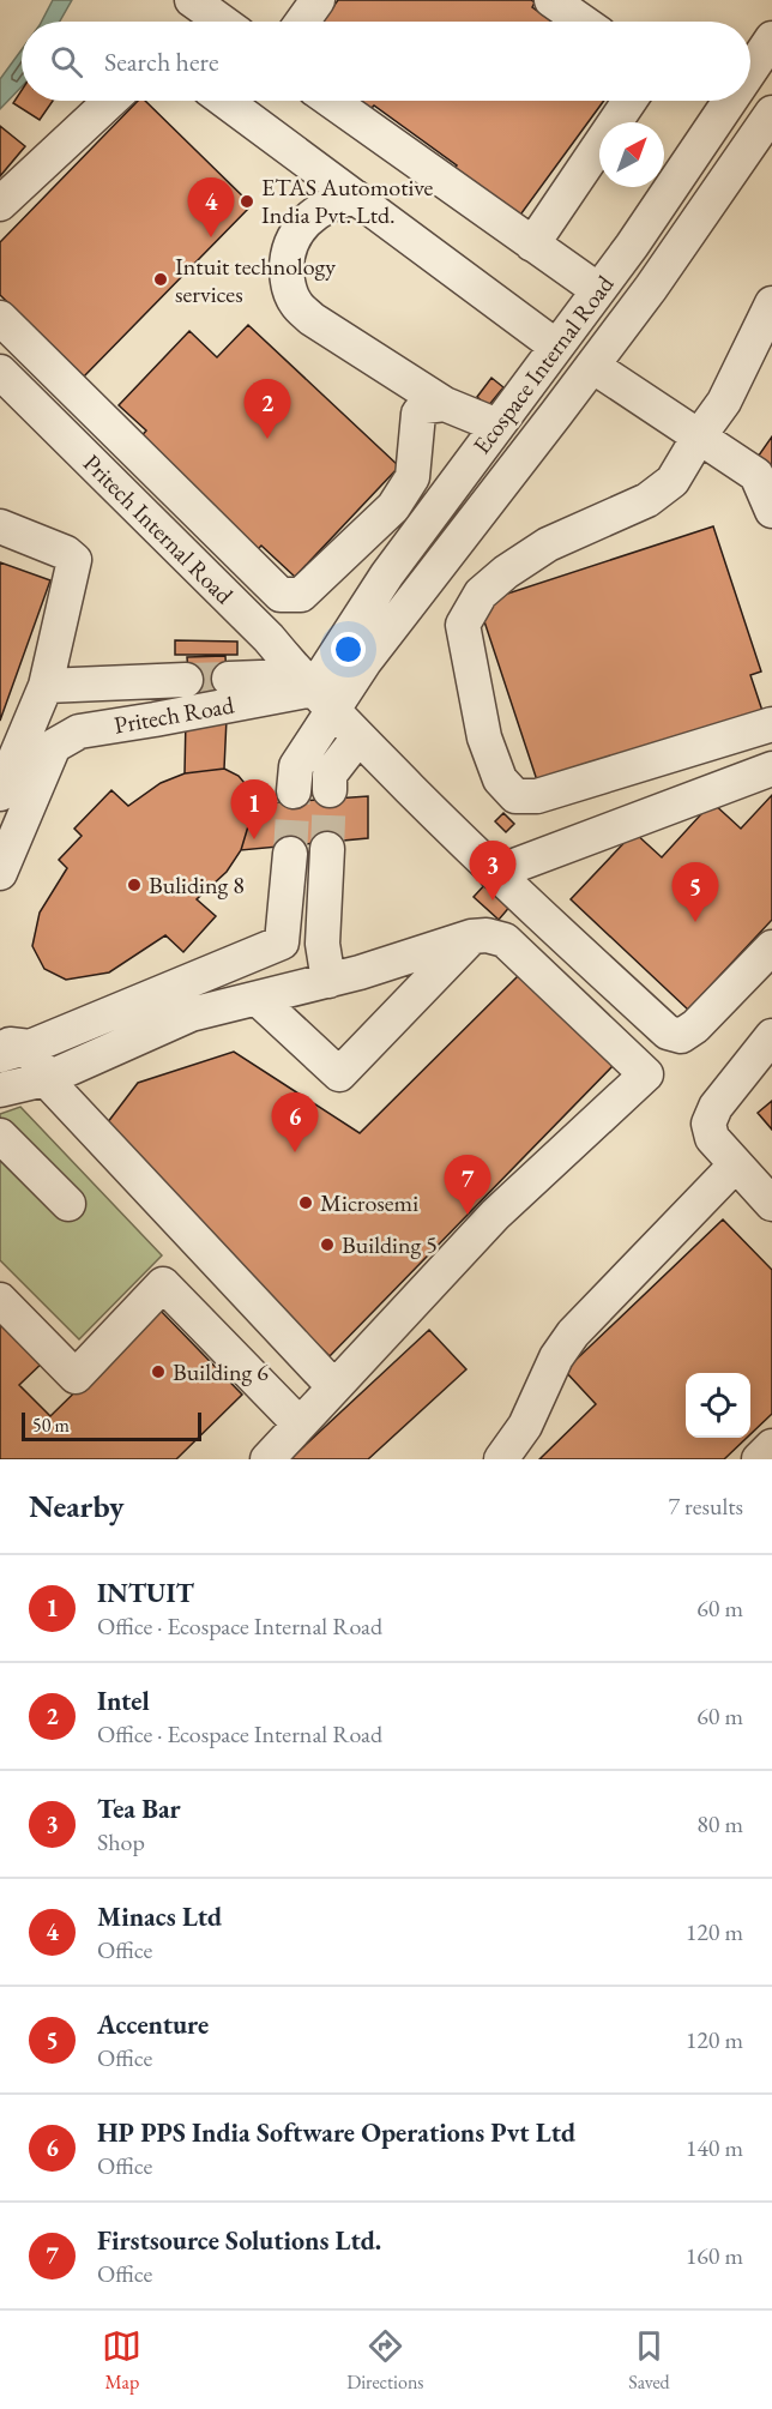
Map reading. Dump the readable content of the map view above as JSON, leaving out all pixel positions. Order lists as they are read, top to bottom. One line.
{"streets":{"street":["Ecospace Internal Road","Pritech Internal Road","Pritech Road"]},"crossings":[["Ecospace Internal Road","Pritech Internal Road"],["Ecospace Internal Road","Pritech Road"],["Pritech Internal Road","Pritech Road"]],"places":["ETAS Automotive India Pvt. Ltd.","Intuit technology services","Buliding 8","Microsemi","Building 5","Building 6"],"scale_bar":"50 m","north":"top right","page":{"search":"Search here","pins":["4","2","1","3","5","6","7"],"scale":"50 m","heading":["Nearby","7 results"],"list":[{"mark":"1","name":"INTUIT","note":"Office · Ecospace Internal Road","value":"60 m"},{"mark":"2","name":"Intel","note":"Office · Ecospace Internal Road","value":"60 m"},{"mark":"3","name":"Tea Bar","note":"Shop","value":"80 m"},{"mark":"4","name":"Minacs Ltd","note":"Office","value":"120 m"},{"mark":"5","name":"Accenture","note":"Office","value":"120 m"},{"mark":"6","name":"HP PPS India Software Operations Pvt Ltd","note":"Office","value":"140 m"},{"mark":"7","name":"Firstsource Solutions Ltd.","note":"Office","value":"160 m"}],"nav":["Map","Directions","Saved"]}}
